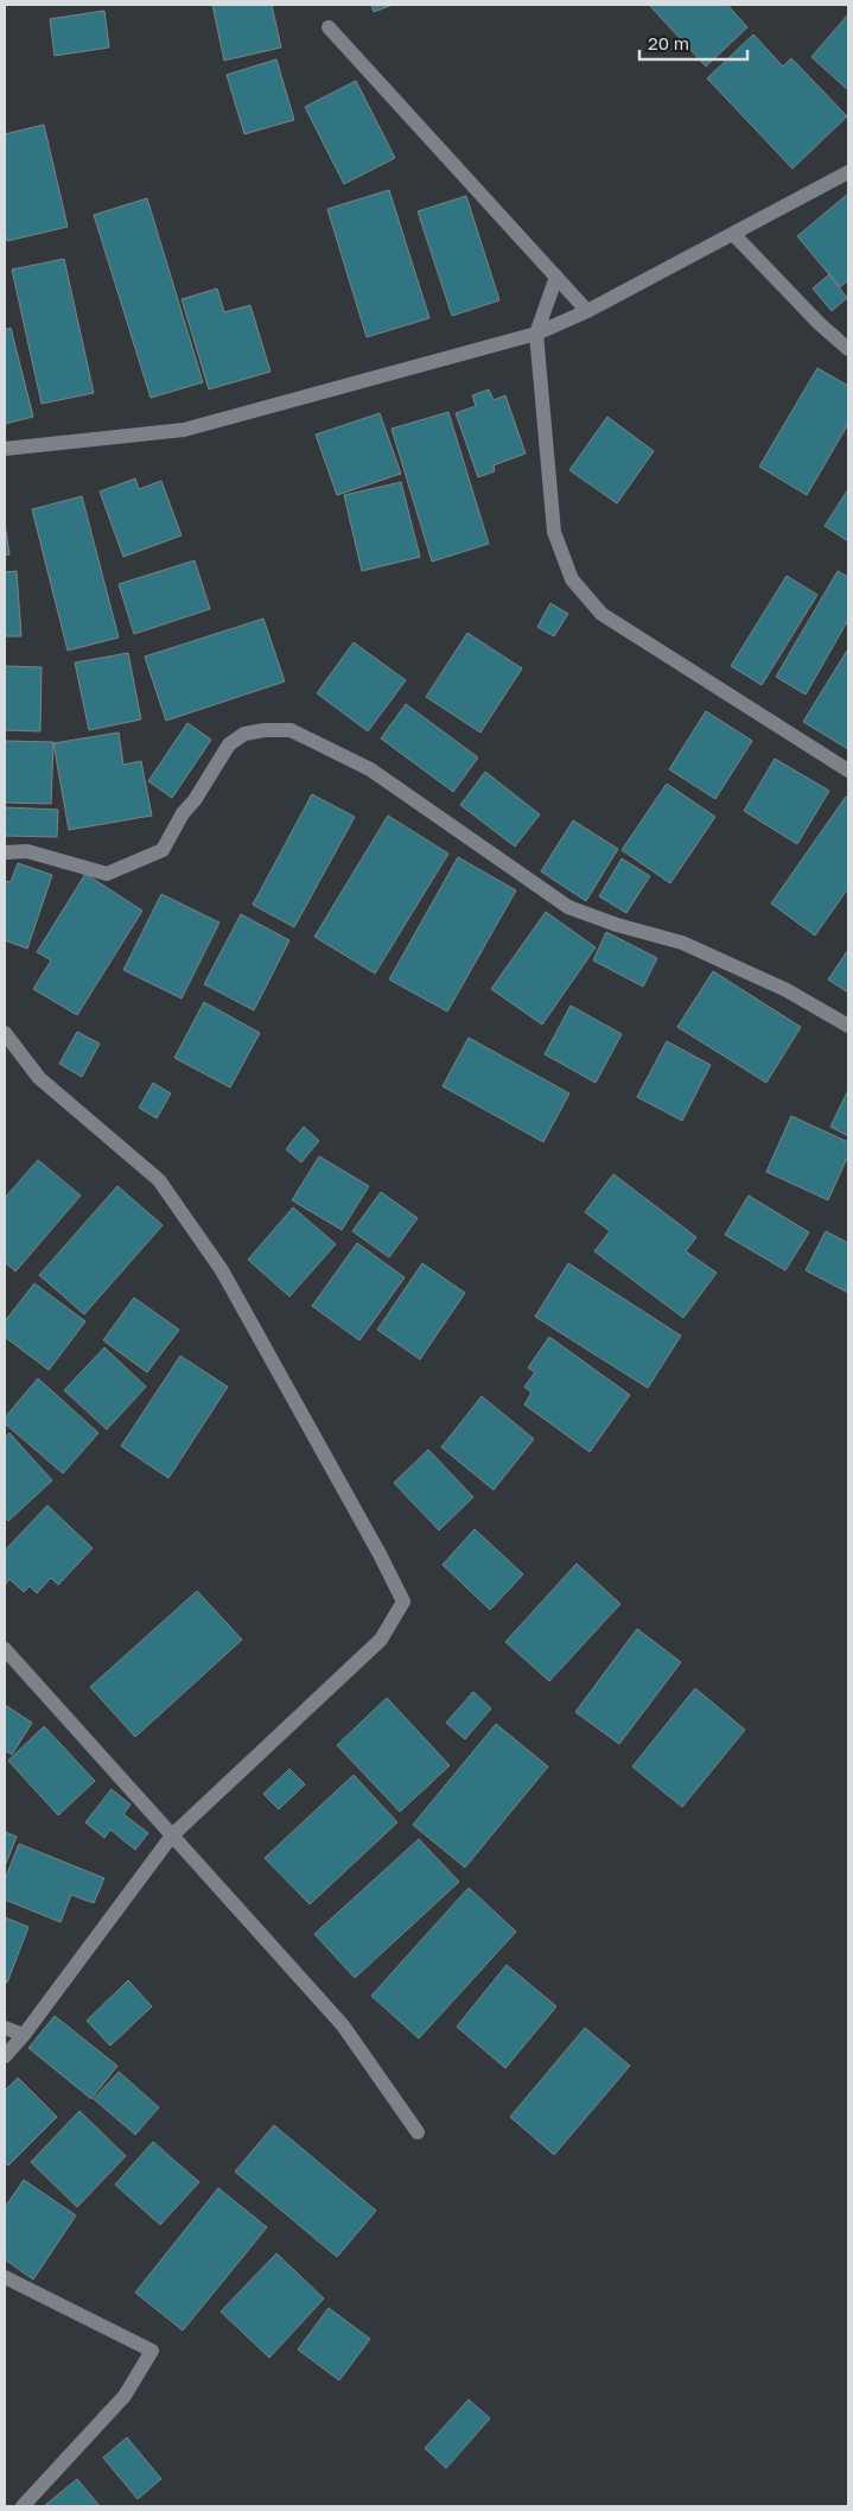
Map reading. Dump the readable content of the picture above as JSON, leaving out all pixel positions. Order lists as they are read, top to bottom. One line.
{"scale_bar":"20 m"}
